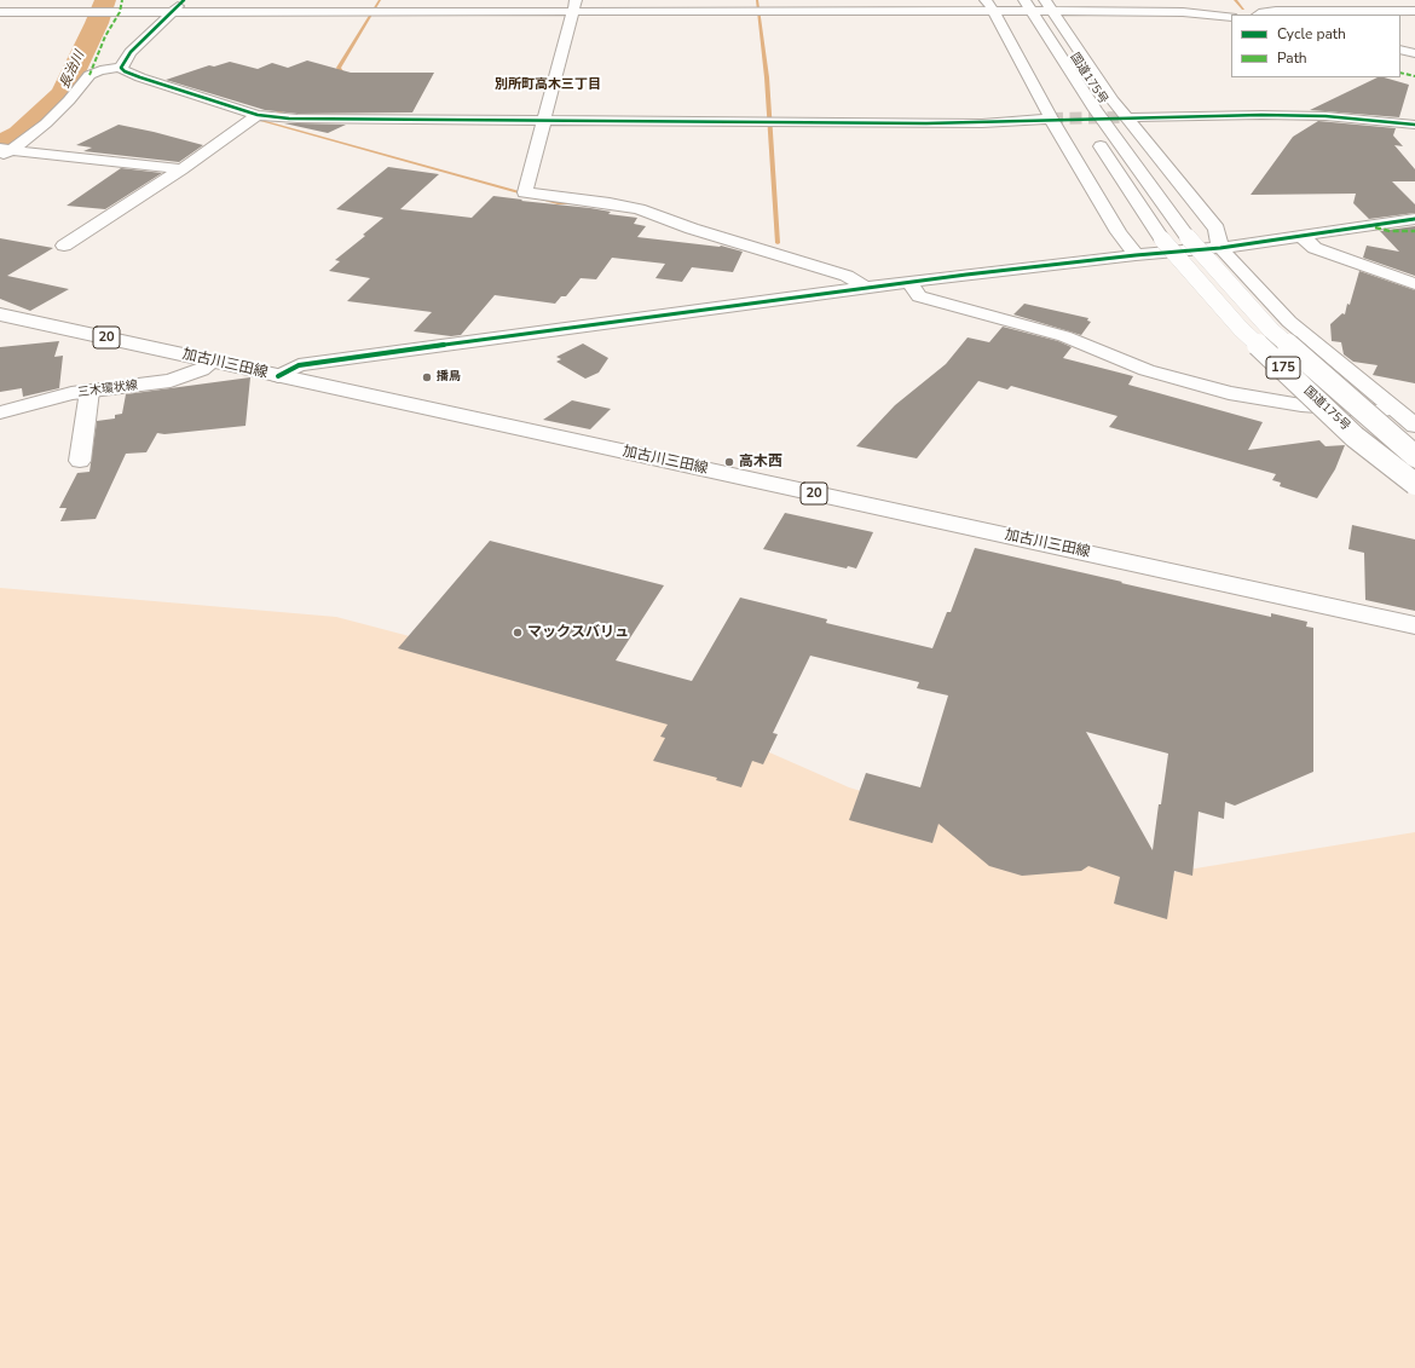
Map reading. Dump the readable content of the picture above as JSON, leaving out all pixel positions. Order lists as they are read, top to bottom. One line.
{"streets":{"main road":["国道175号","20","加古川三田線","175","三木環状線"]},"crossings":[["加古川三田線","三木環状線"]],"districts":["別所町高木三丁目"],"water":["長治川"],"places":["播鳥","高木西","マックスバリュ"],"legend":["Cycle path","Path"]}
